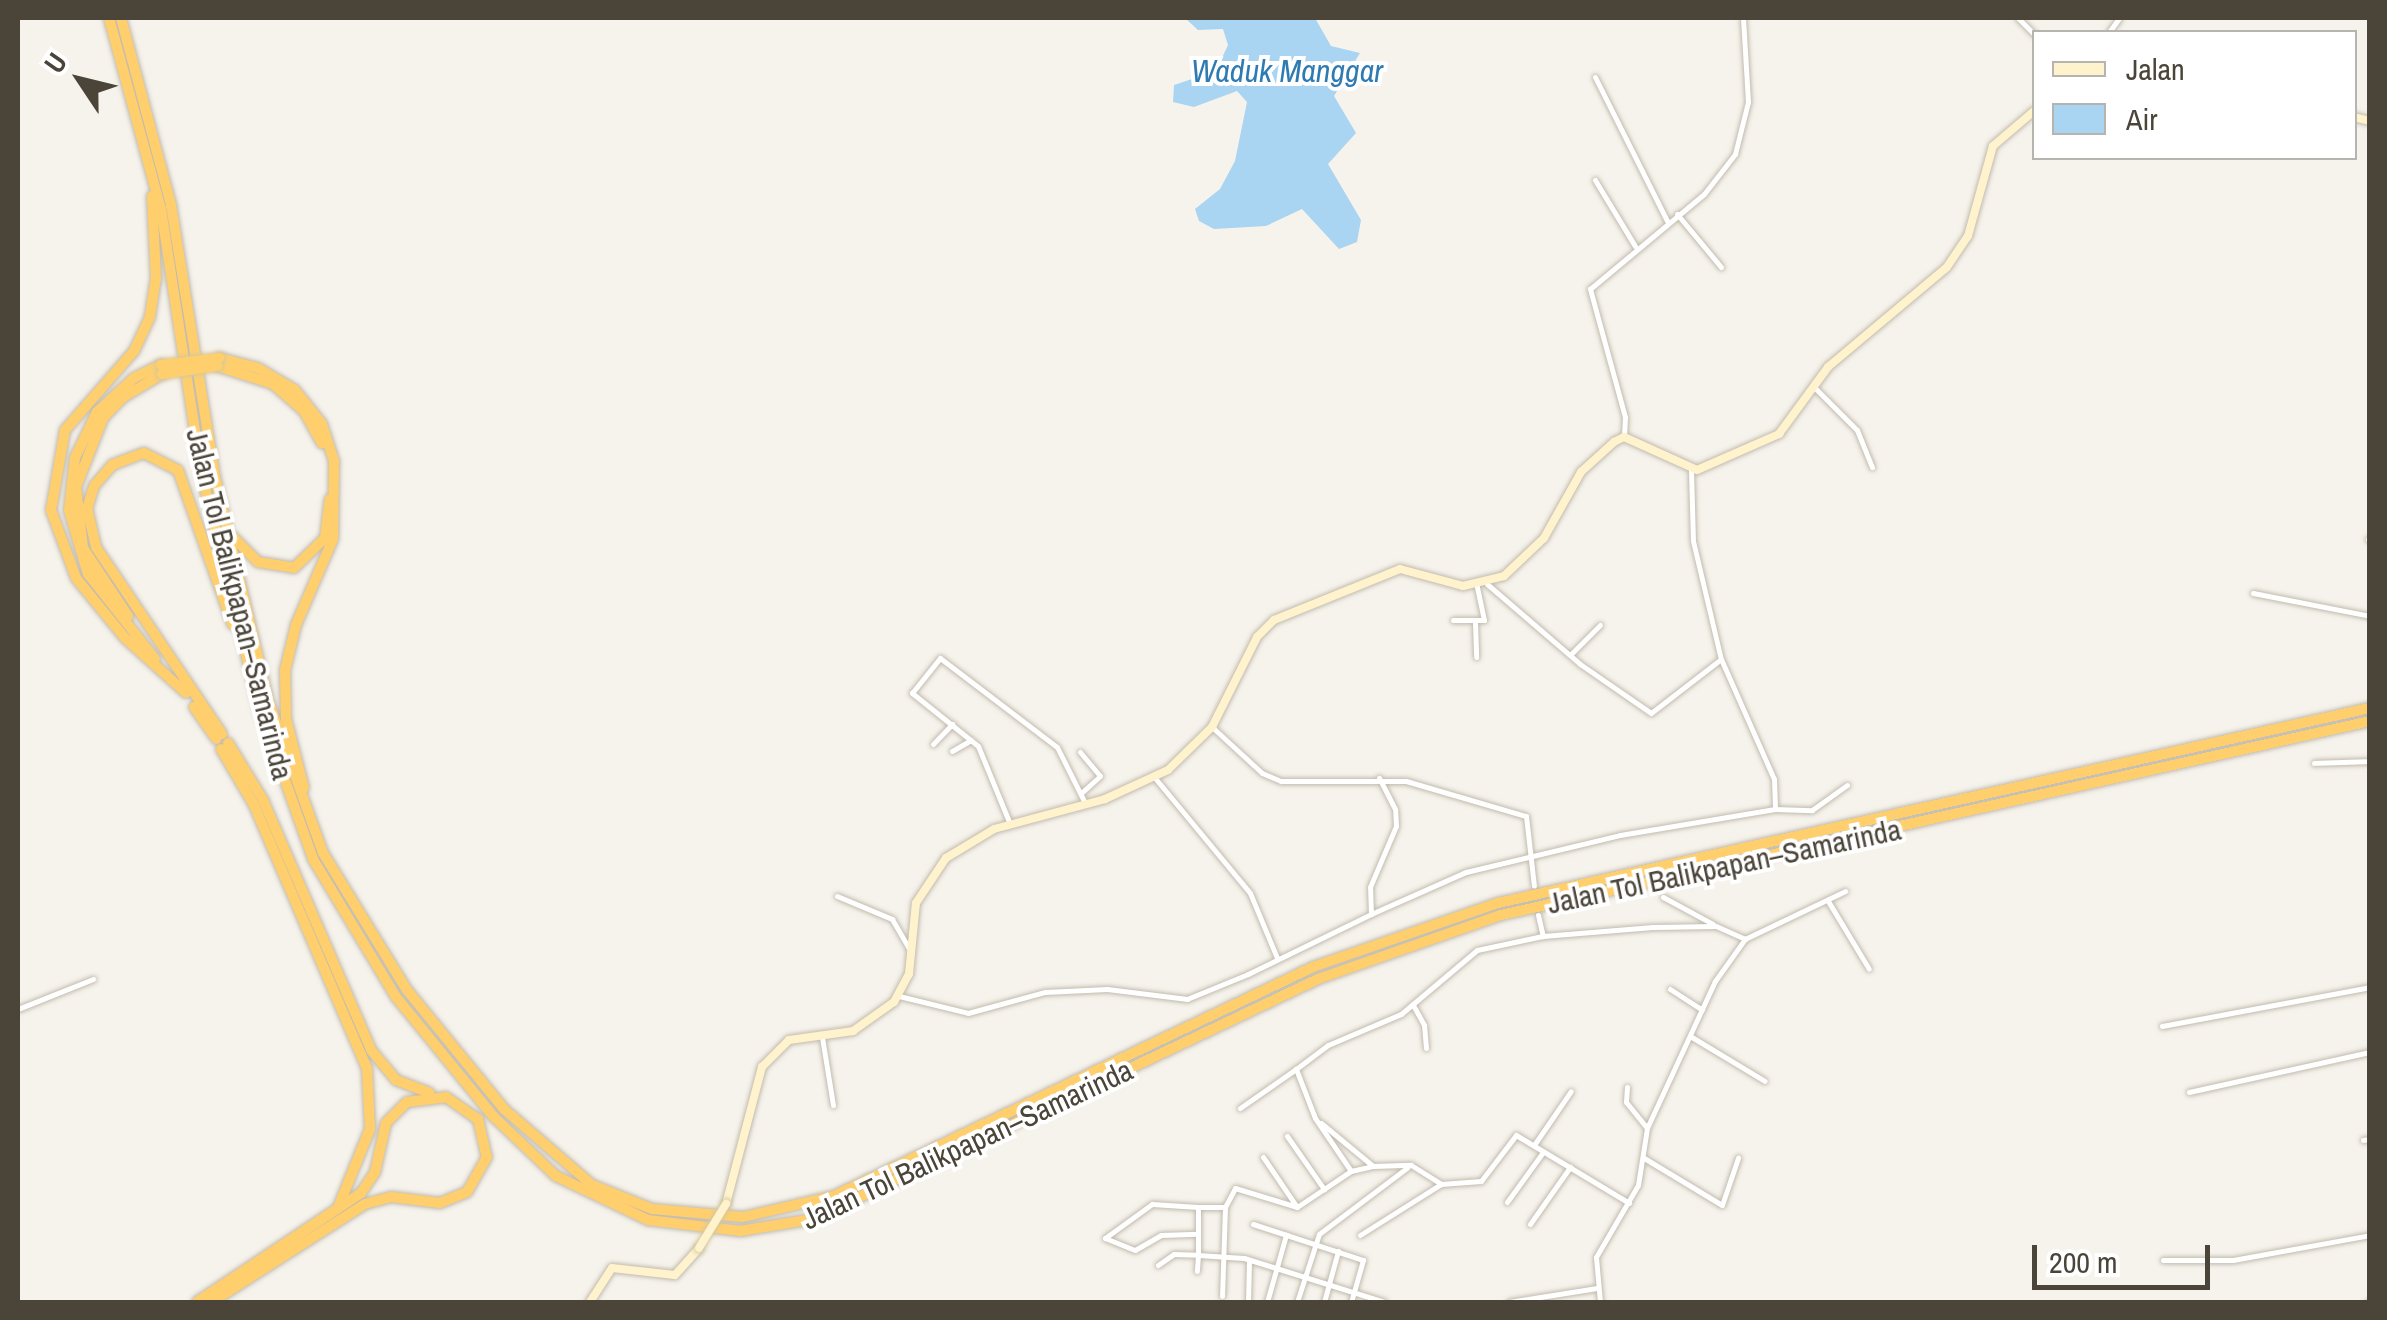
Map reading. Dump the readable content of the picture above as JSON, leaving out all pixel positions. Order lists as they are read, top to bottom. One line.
{"streets":{"highway":["Jalan Tol Balikpapan–Samarinda"]},"water":["Waduk Manggar"],"legend":["Jalan","Air"],"scale_bar":"200 m","north":"top left"}
